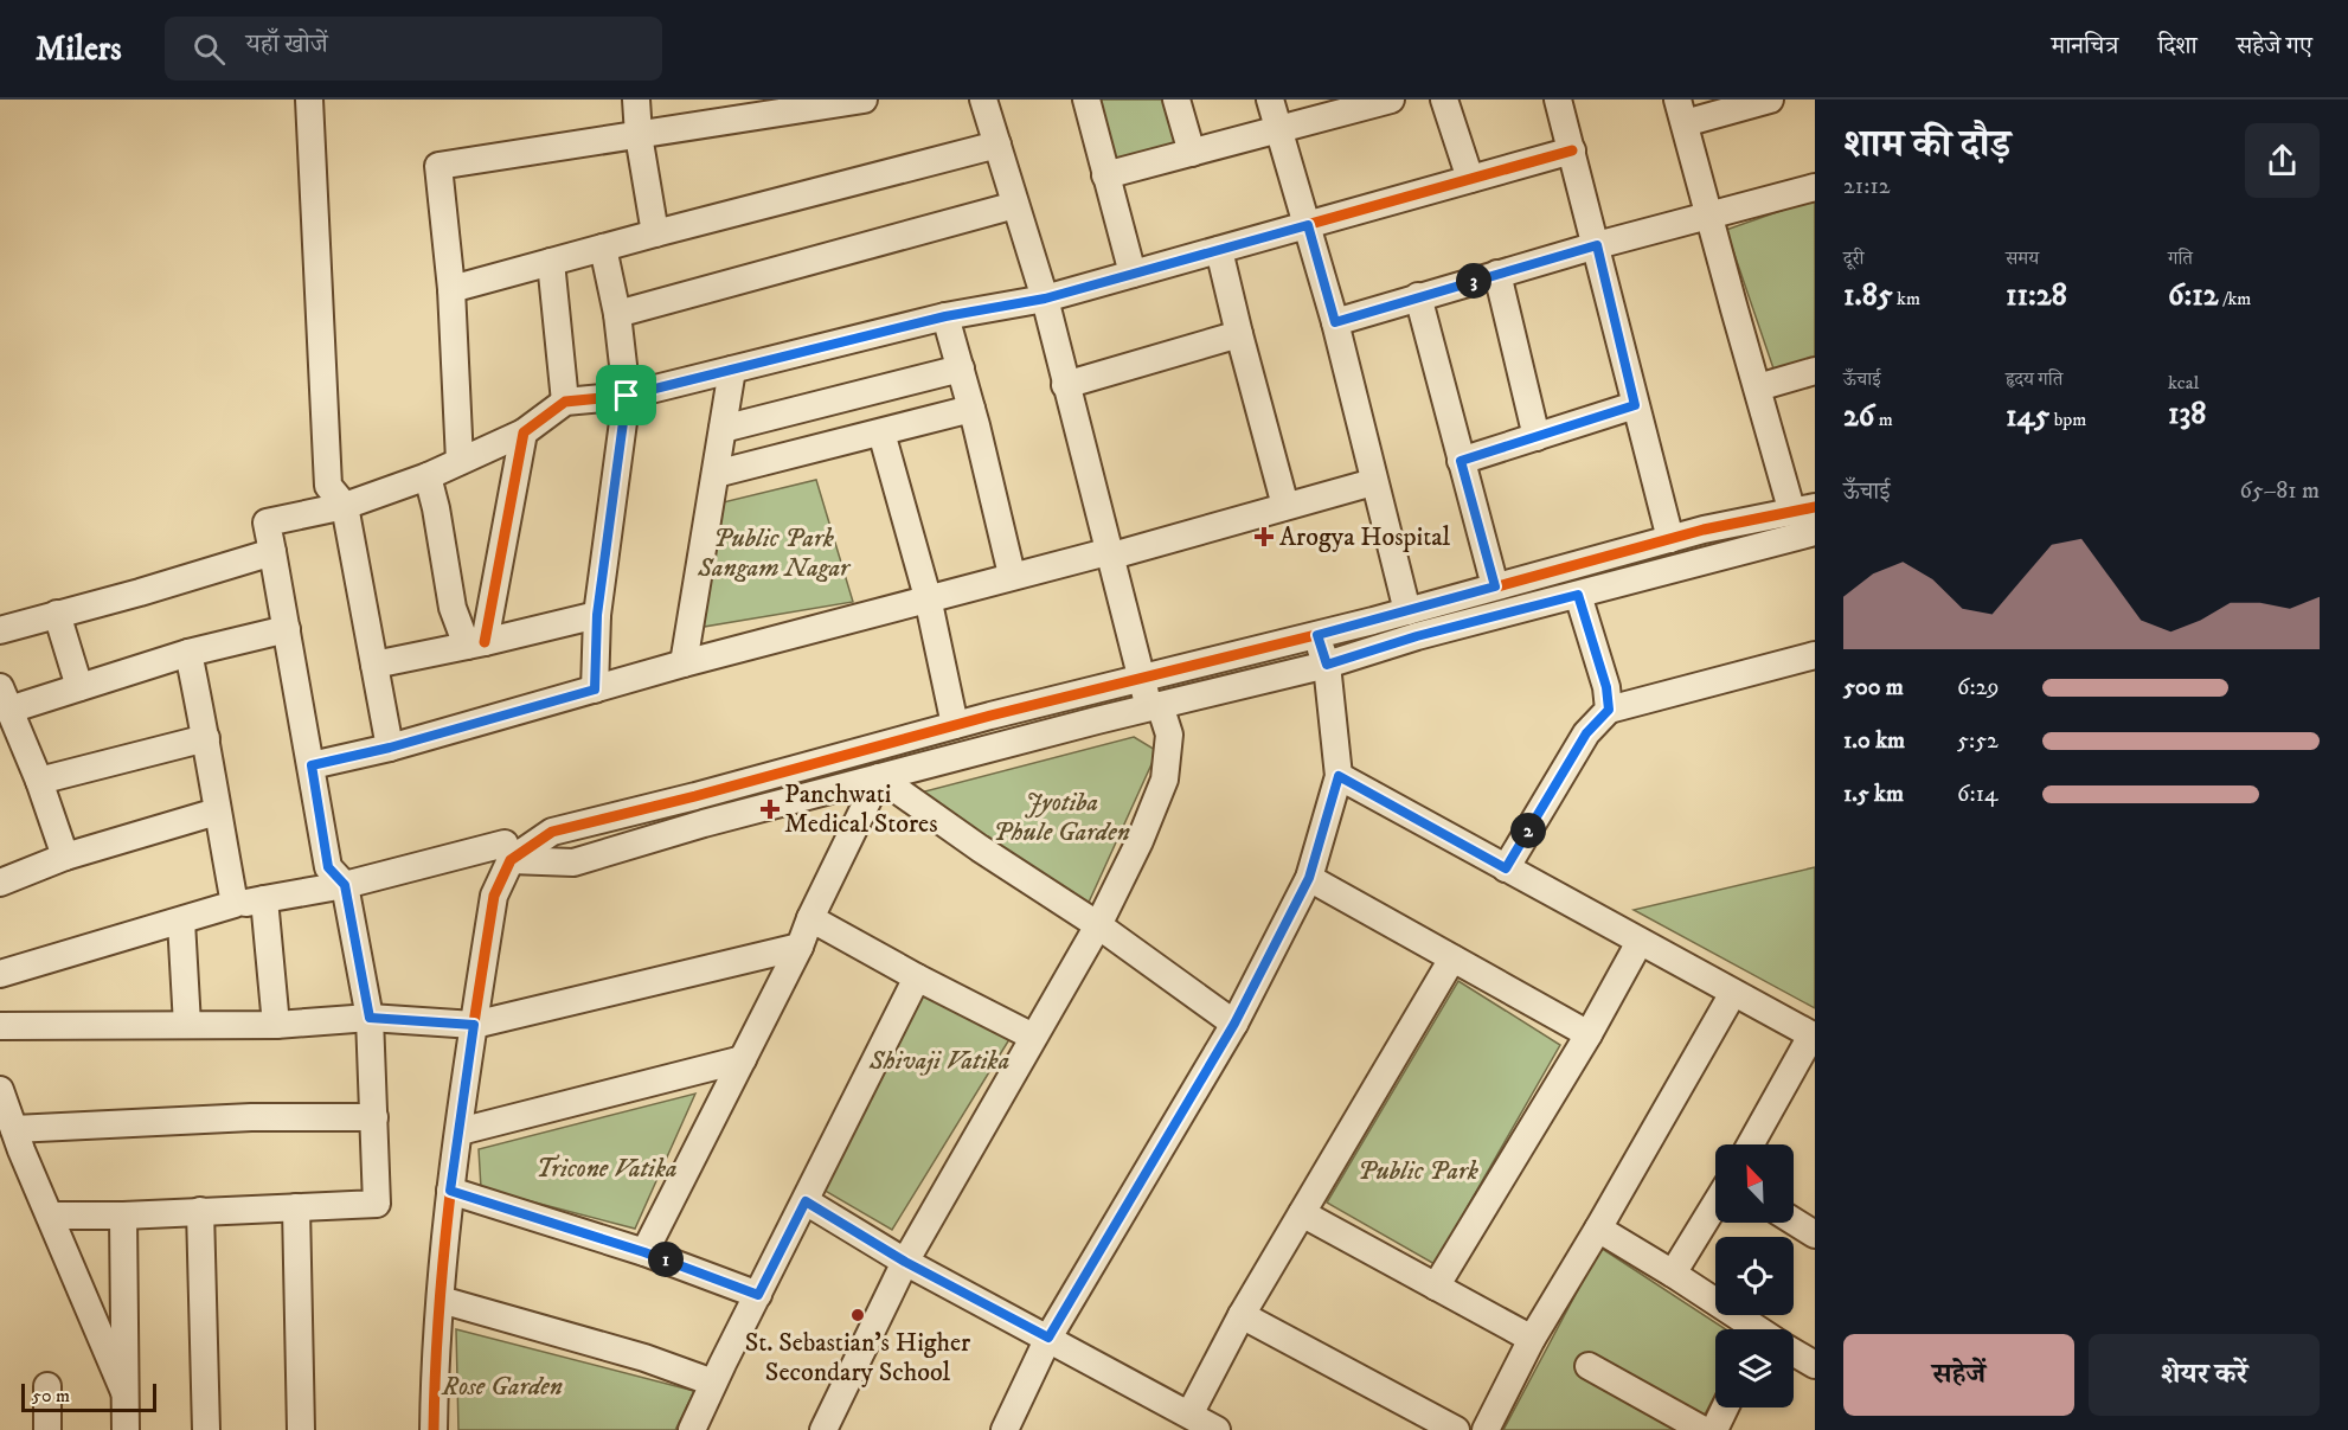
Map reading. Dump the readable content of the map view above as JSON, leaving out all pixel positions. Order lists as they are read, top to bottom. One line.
{"parks":["Public Park Sangam Nagar","Jyotiba Phule Garden","Shivaji Vatika","Tricone Vatika","Public Park","Rose Garden"],"places":{"health":["Arogya Hospital","Panchwati Medical Stores"],"other":["St. Sebastian's Higher Secondary School"]},"scale_bar":"50 m","north":"top left","page":{"header":"Milers","search":"यहाँ खोजें","nav":["मानचित्र","दिशा","सहेजे गए"],"heading":["शाम की दौड़","21:12"],"stats":[["दूरी","1.85 km"],["समय","11:28"],["गति","6:12 /km"],["ऊँचाई","26 m"],["हृदय गति","145 bpm"],["kcal","138"]],"pins":["3","2","1"],"chart":["ऊँचाई","65–81 m"],"list":[{"name":"500 m","note":"6:29"},{"name":"1.0 km","note":"5:52"},{"name":"1.5 km","note":"6:14"}],"buttons":["सहेजें","शेयर करें"],"scale":"50 m"}}
